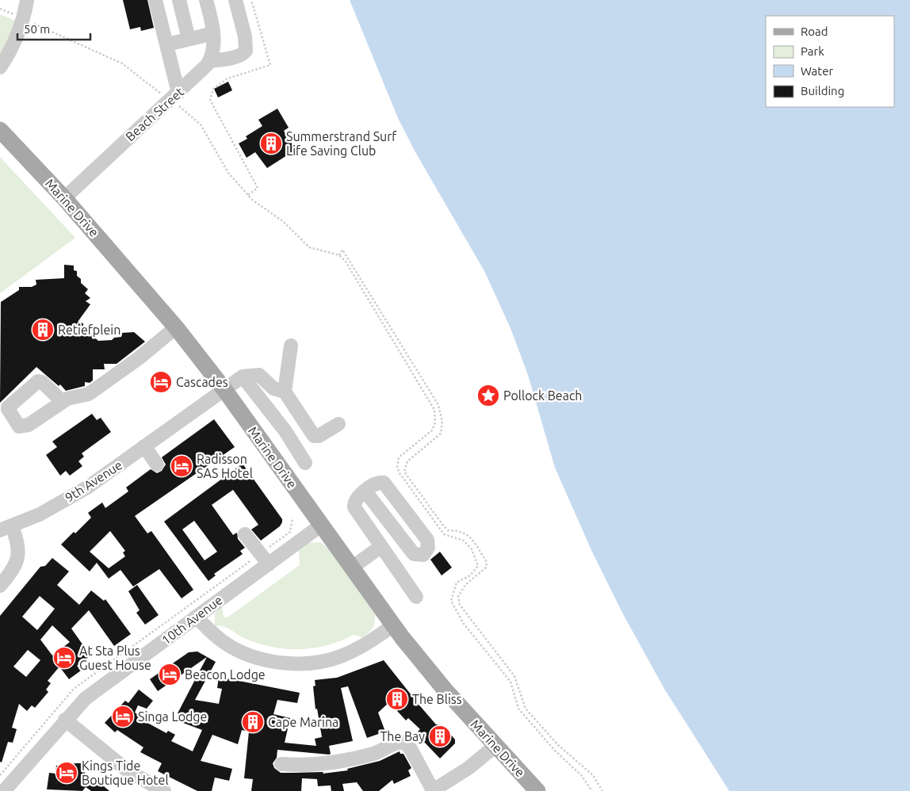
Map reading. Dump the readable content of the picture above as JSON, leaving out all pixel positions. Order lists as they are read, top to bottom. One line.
{"streets":{"main road":["Marine Drive"],"street":["Beach Street","9th Avenue","10th Avenue"]},"crossings":[["Beach Street","Marine Drive"],["Marine Drive","9th Avenue"],["Marine Drive","10th Avenue"]],"places":{"building":["Summerstrand Surf Life Saving Club","Retiefplein","The Bliss","Cape Marina","The Bay"],"hotel":["Cascades","Radisson SAS Hotel","At Sta Plus Guest House","Beacon Lodge","Singa Lodge","Kings Tide Boutique Hotel"],"place":["Pollock Beach"]},"legend":["Road","Park","Water","Building"],"scale_bar":"50 m"}
